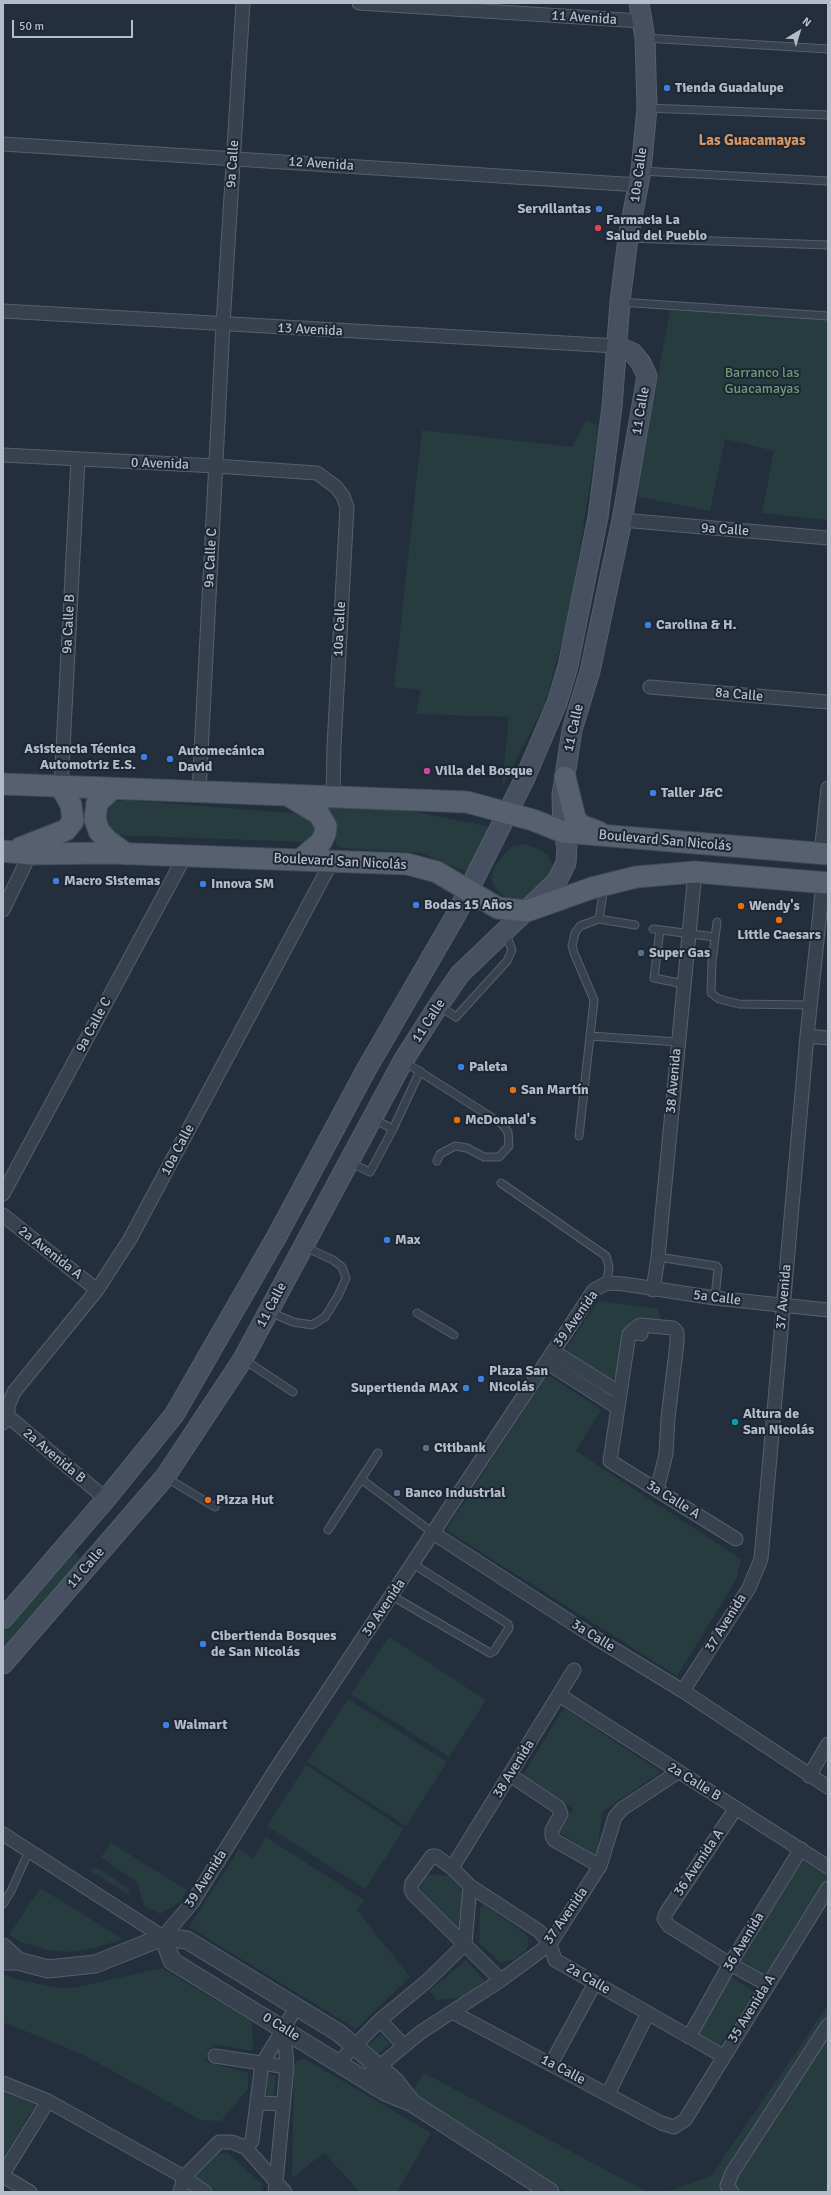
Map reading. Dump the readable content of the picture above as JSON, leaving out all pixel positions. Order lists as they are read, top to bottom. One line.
{"streets":{"main road":["10a Calle","11 Calle","Boulevard San Nicolás"],"street":["11 Avenida","9a Calle","12 Avenida","13 Avenida","0 Avenida","9a Calle C","9a Calle B","8a Calle","38 Avenida","2a Avenida A","37 Avenida","5a Calle","39 Avenida","2a Avenida B","3a Calle A","3a Calle","2a Calle B","36 Avenida A","36 Avenida","2a Calle","35 Avenida A","0 Calle","1a Calle"]},"crossings":[["11 Avenida","10a Calle"],["9a Calle","12 Avenida"],["9a Calle","13 Avenida"],["9a Calle","11 Calle"],["9a Calle","9a Calle C"],["12 Avenida","10a Calle"],["10a Calle","13 Avenida"],["10a Calle","11 Calle"],["10a Calle","0 Avenida"],["10a Calle","Boulevard San Nicolás"],["10a Calle","2a Avenida A"],["10a Calle","2a Avenida B"],["13 Avenida","11 Calle"],["13 Avenida","9a Calle C"],["11 Calle","Boulevard San Nicolás"],["11 Calle","2a Avenida B"],["0 Avenida","9a Calle C"],["0 Avenida","9a Calle B"],["9a Calle C","Boulevard San Nicolás"],["9a Calle B","Boulevard San Nicolás"],["Boulevard San Nicolás","38 Avenida"],["Boulevard San Nicolás","37 Avenida"],["38 Avenida","5a Calle"],["38 Avenida","2a Calle B"],["38 Avenida","2a Calle"],["37 Avenida","5a Calle"],["37 Avenida","3a Calle"],["37 Avenida","2a Calle B"],["37 Avenida","2a Calle"],["37 Avenida","0 Calle"],["37 Avenida","1a Calle"],["5a Calle","39 Avenida"],["39 Avenida","3a Calle"],["39 Avenida","0 Calle"],["2a Calle B","36 Avenida A"],["2a Calle B","36 Avenida"],["36 Avenida A","36 Avenida"],["36 Avenida","2a Calle"],["2a Calle","35 Avenida A"],["35 Avenida A","1a Calle"]],"districts":["Las Guacamayas"],"parks":["Barranco las Guacamayas"],"places":["Tienda Guadalupe","Servillantas","Farmacia La Salud del Pueblo","Carolina & H.","Asistencia Técnica Automotriz E.S.","Automecánica David","Villa del Bosque","Taller J&C","Macro Sistemas","Innova SM","Bodas 15 Años","Wendy's","Little Caesars","Super Gas","Paleta","San Martín","McDonald's","Max","Plaza San Nicolás","Supertienda MAX","Altura de San Nicolás","Citibank","Banco Industrial","Pizza Hut","Cibertienda Bosques de San Nicolás","Walmart"],"scale_bar":"50 m","north":"top right"}
